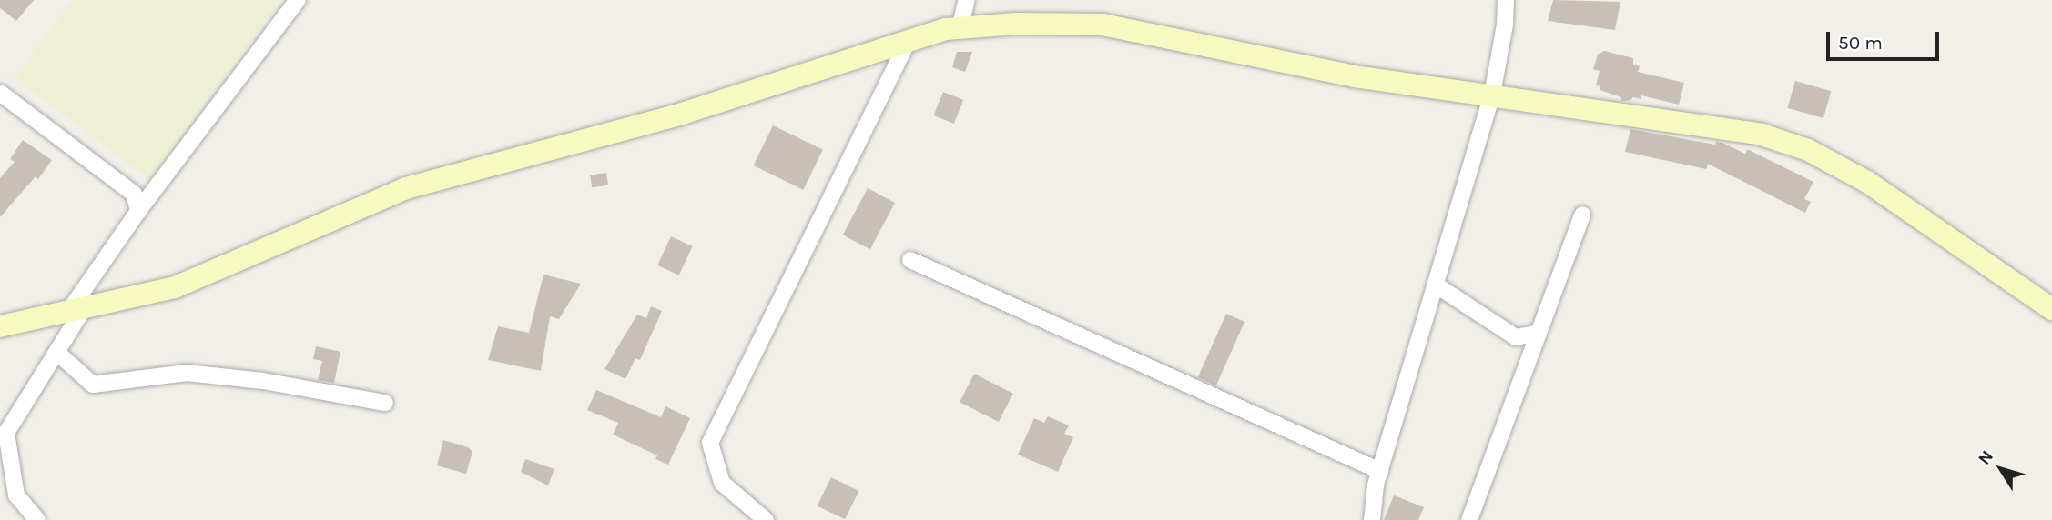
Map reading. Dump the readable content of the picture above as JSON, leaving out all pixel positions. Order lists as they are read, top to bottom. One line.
{"scale_bar":"50 m","north":"top left"}
